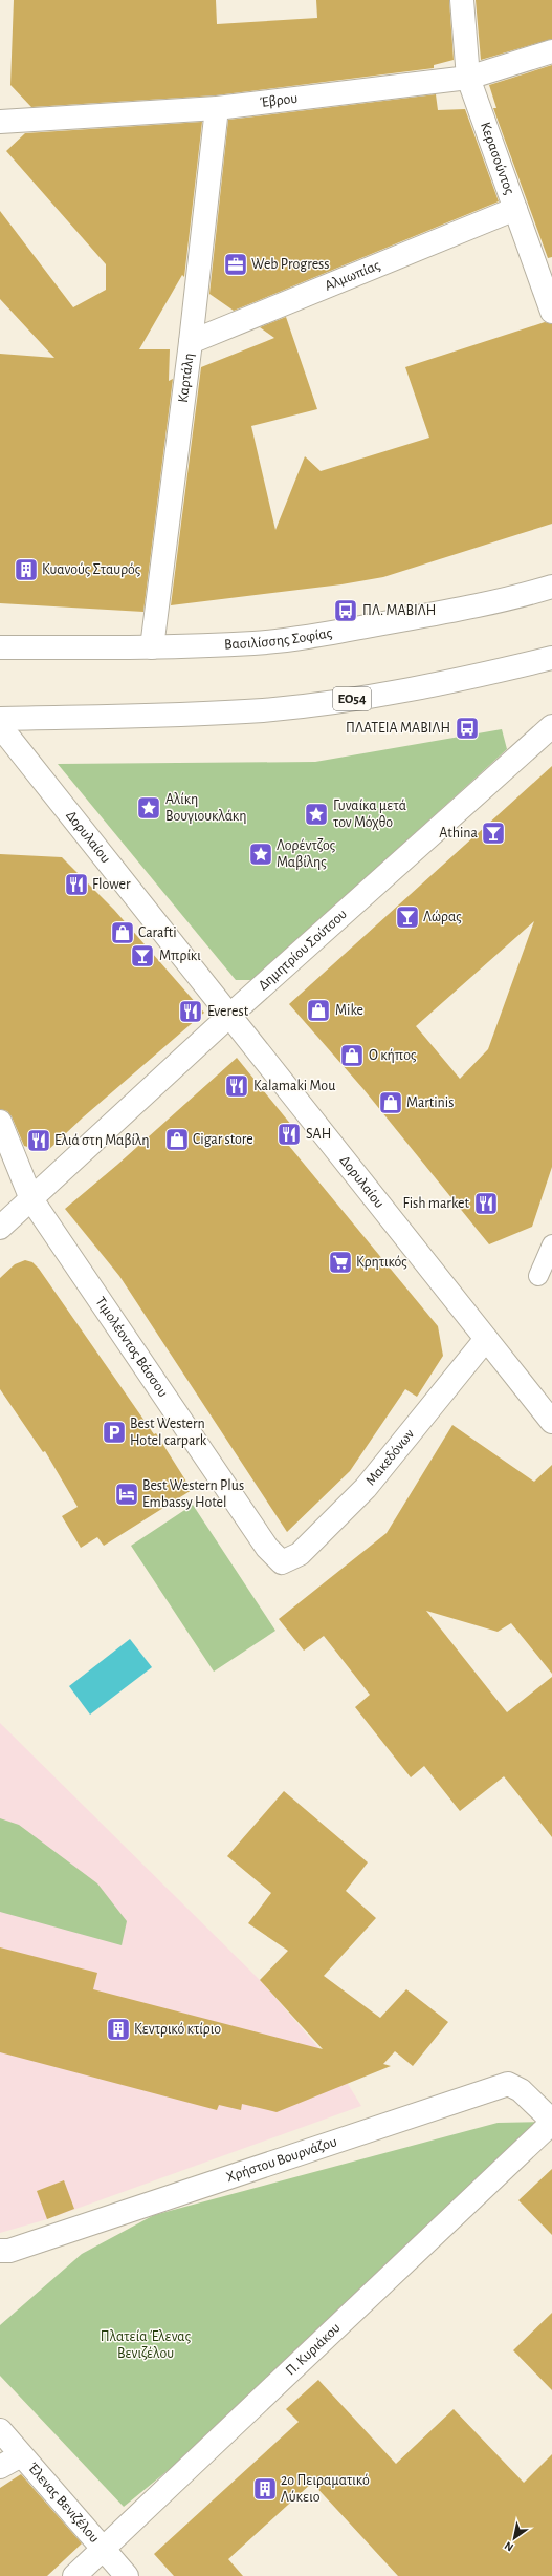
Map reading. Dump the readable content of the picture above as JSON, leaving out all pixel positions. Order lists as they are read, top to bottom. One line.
{"streets":{"street":["Έβρου","Κερασούντος","Αλμωπίας","Καρτάλη","Βασιλίσσης Σοφίας","ΕΟ54","Δορυλαίου","Δημητρίου Σούτσου","Τιμολέοντος Βάσσου","Μακεδόνων","Χρήστου Βουρνάζου","Π. Κυριάκου","Έλενας Βενιζέλου"]},"crossings":[["Έβρου","Κερασούντος"],["Έβρου","Καρτάλη"],["Κερασούντος","Αλμωπίας"],["Αλμωπίας","Καρτάλη"],["Καρτάλη","Βασιλίσσης Σοφίας"],["Δορυλαίου","Δημητρίου Σούτσου"],["Δορυλαίου","Μακεδόνων"],["Δημητρίου Σούτσου","Τιμολέοντος Βάσσου"],["Τιμολέοντος Βάσσου","Μακεδόνων"],["Χρήστου Βουρνάζου","Π. Κυριάκου"],["Π. Κυριάκου","Έλενας Βενιζέλου"]],"parks":["Πλατεία Έλενας Βενιζέλου"],"places":{"office":["Web Progress"],"building":["Κυανούς Σταυρός","Κεντρικό κτίριο","2ο Πειραματικό Λύκειο"],"bus stop":["ΠΛ. ΜΑΒΙΛΗ","ΠΛΑΤΕΙΑ ΜΑΒΙΛΗ"],"place":["Αλίκη Βουγιουκλάκη","Γυναίκα μετά τον Μόχθο","Λορέντζος Μαβίλης"],"bar":["Athina","Λώρας","Μπρίκι"],"restaurant":["Flower","Everest","Kalamaki Mou","SAH","Ελιά στη Μαβίλη","Fish market"],"shop":["Carafti","Mike","Ο κήπος","Martinis","Cigar store"],"supermarket":["Κρητικός"],"parking":["Best Western Hotel carpark"],"hotel":["Best Western Plus Embassy Hotel"]},"north":"bottom left"}
